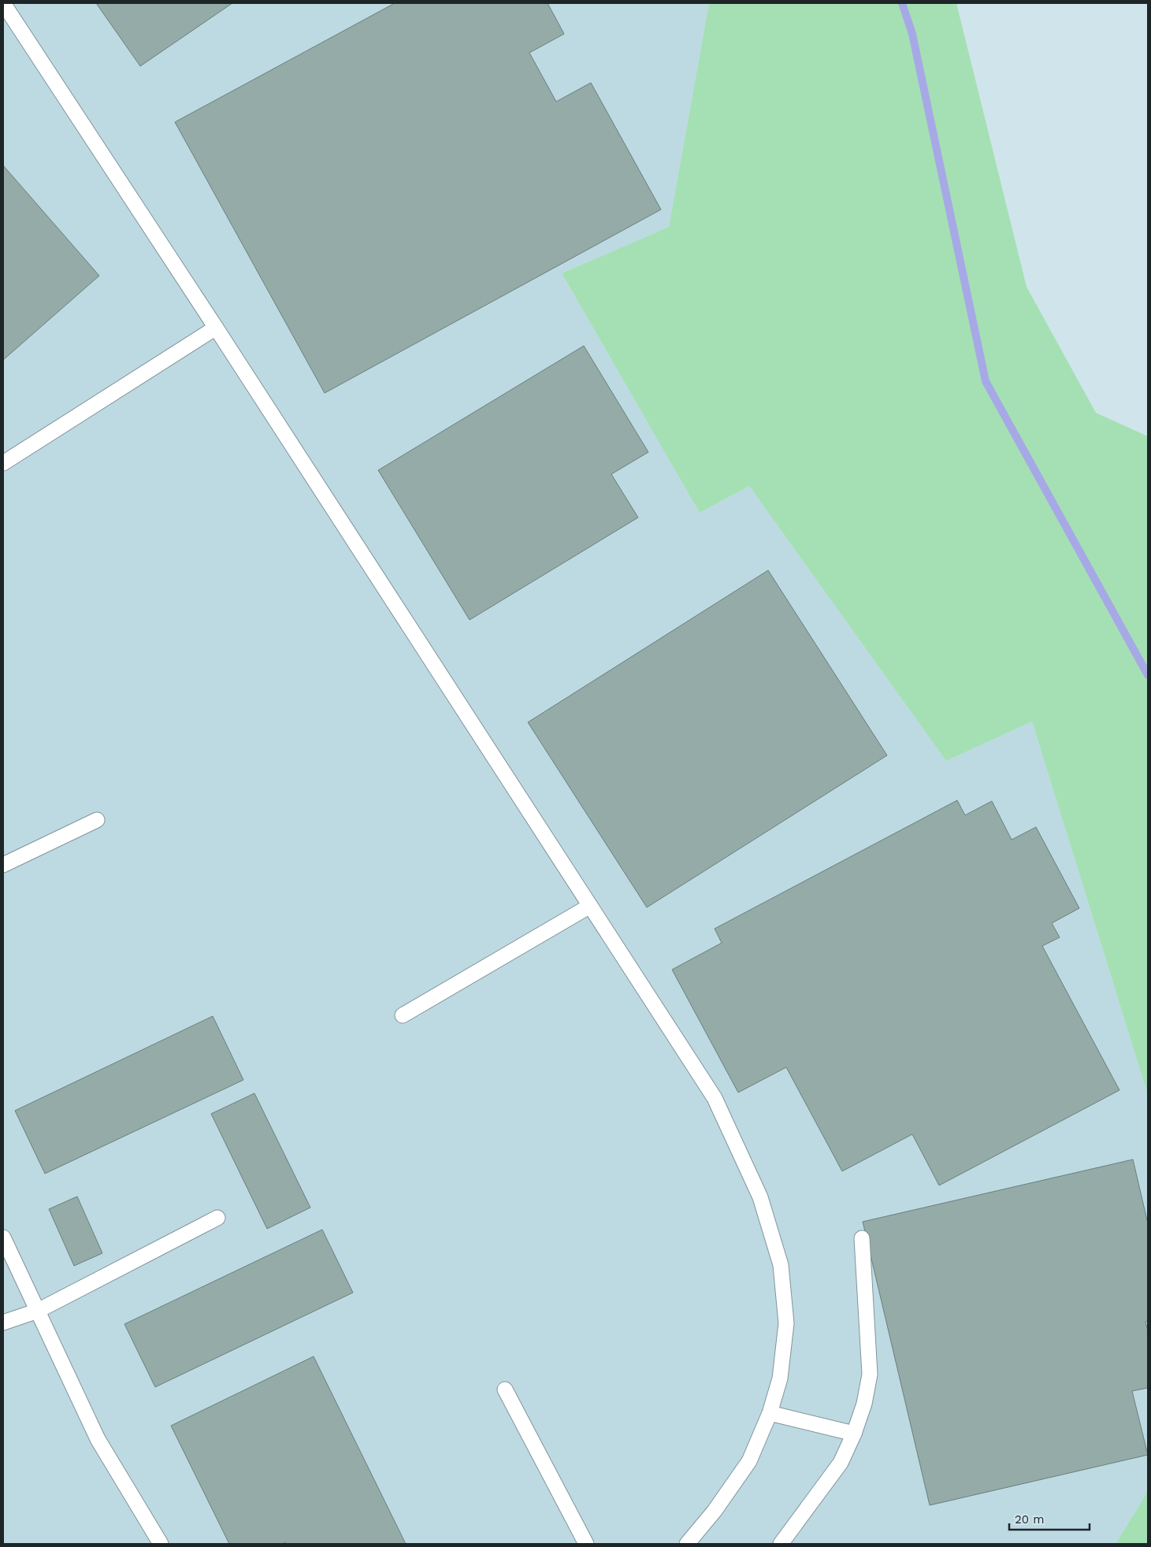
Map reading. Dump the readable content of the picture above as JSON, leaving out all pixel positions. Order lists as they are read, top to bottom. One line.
{"scale_bar":"20 m"}
